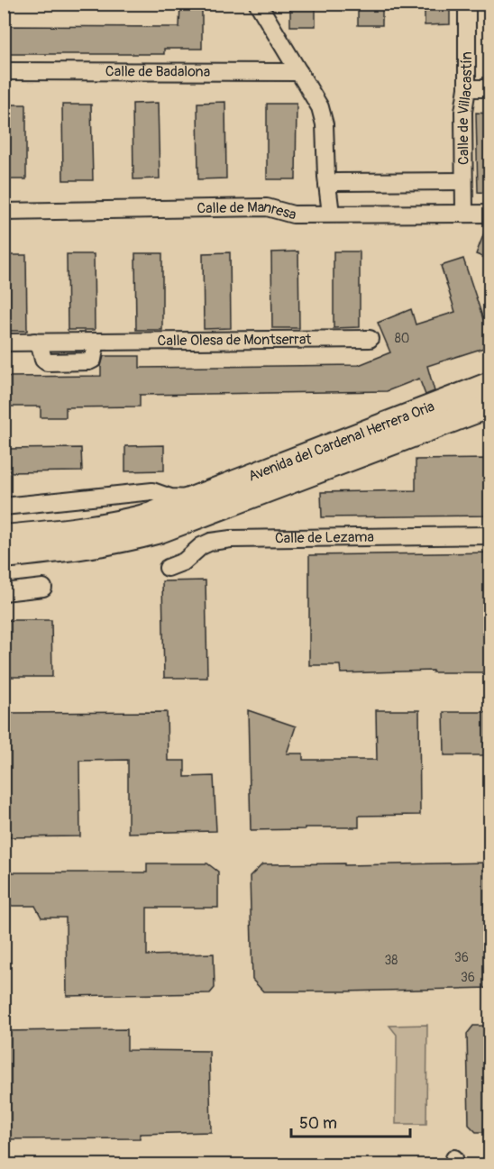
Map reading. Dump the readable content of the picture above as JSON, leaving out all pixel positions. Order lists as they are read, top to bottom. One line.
{"streets":{"main road":["Avenida del Cardenal Herrera Oria"],"street":["Calle de Badalona","Calle de Villacastín","Calle de Manresa","Calle Olesa de Montserrat","Calle de Lezama"]},"crossings":[["Calle de Villacastín","Calle de Manresa"]],"house_numbers":["80","36","38","36"],"scale_bar":"50 m"}
